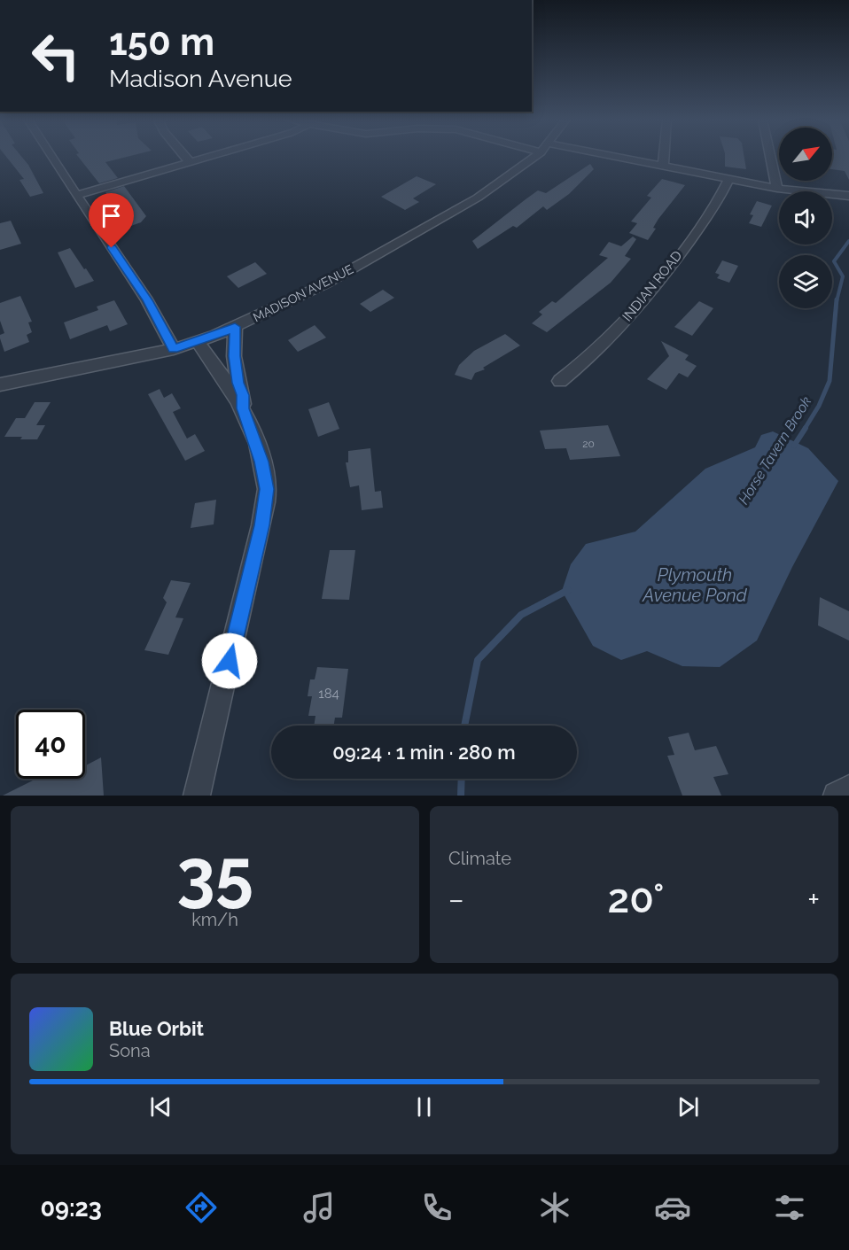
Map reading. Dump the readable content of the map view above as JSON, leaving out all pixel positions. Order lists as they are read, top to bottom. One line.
{"streets":{"street":["INDIAN ROAD","MADISON AVENUE"]},"water":["Horse Tavern Brook","Plymouth Avenue Pond"],"house_numbers":["20","184"],"north":"top right","page":{"turn":["150 m","Madison Avenue"],"limit":"40","trip":"09:24 · 1 min · 280 m","tile":[["35","km/h"],"Climate"],"heat":["−","20°","+"],"song":["Blue Orbit","Sona"],"tabs":"09:23"}}
